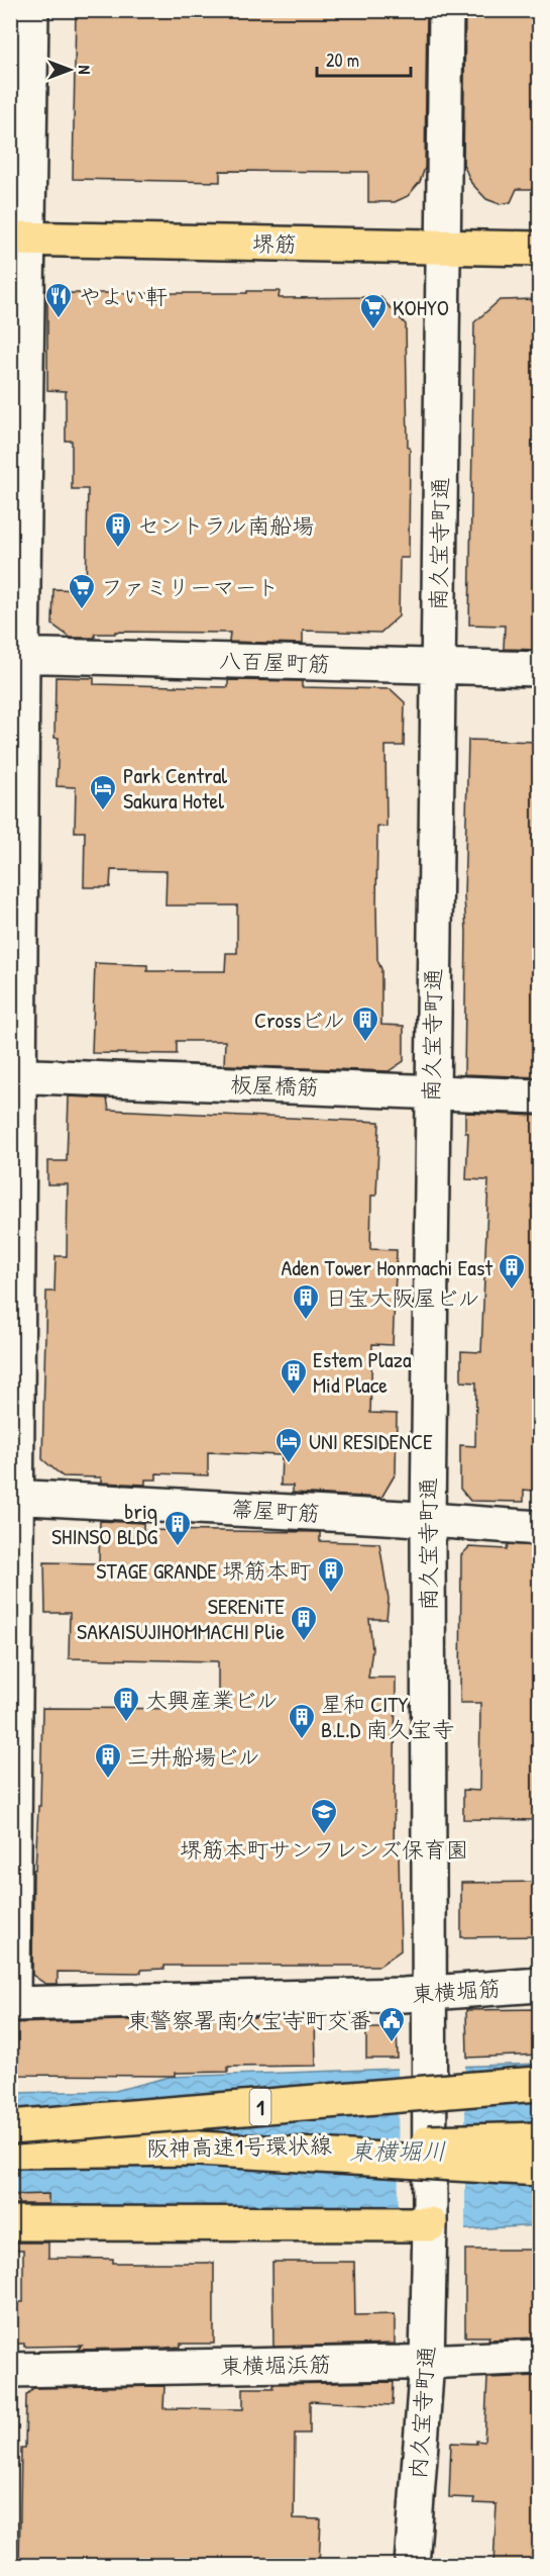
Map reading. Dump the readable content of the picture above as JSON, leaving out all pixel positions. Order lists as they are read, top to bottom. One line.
{"streets":{"main road":["堺筋","1","阪神高速1号環状線"],"street":["南久宝寺町通","八百屋町筋","板屋橋筋","箒屋町筋","東横堀筋","東横堀浜筋","内久宝寺町通"]},"crossings":[["堺筋","南久宝寺町通"],["南久宝寺町通","八百屋町筋"],["南久宝寺町通","板屋橋筋"],["南久宝寺町通","箒屋町筋"],["南久宝寺町通","東横堀筋"],["南久宝寺町通","内久宝寺町通"],["1","阪神高速1号環状線"],["東横堀浜筋","内久宝寺町通"]],"water":["東横堀川"],"places":{"restaurant":["やよい軒"],"supermarket":["KOHYO","ファミリーマート"],"building":["セントラル南船場","Crossビル","Aden Tower Honmachi East","日宝大阪屋ビル","Estem Plaza Mid Place","briq SHINSO BLDG","STAGE GRANDE 堺筋本町","SERENiTE SAKAISUJIHOMMACHI Plie","大興産業ビル","星和 CITY B.L.D 南久宝寺","三井船場ビル"],"hotel":["Park Central Sakura Hotel","UNI RESIDENCE"],"school or university":["堺筋本町サンフレンズ保育園"],"public building":["東警察署南久宝寺町交番"]},"scale_bar":"20 m","north":"right"}
